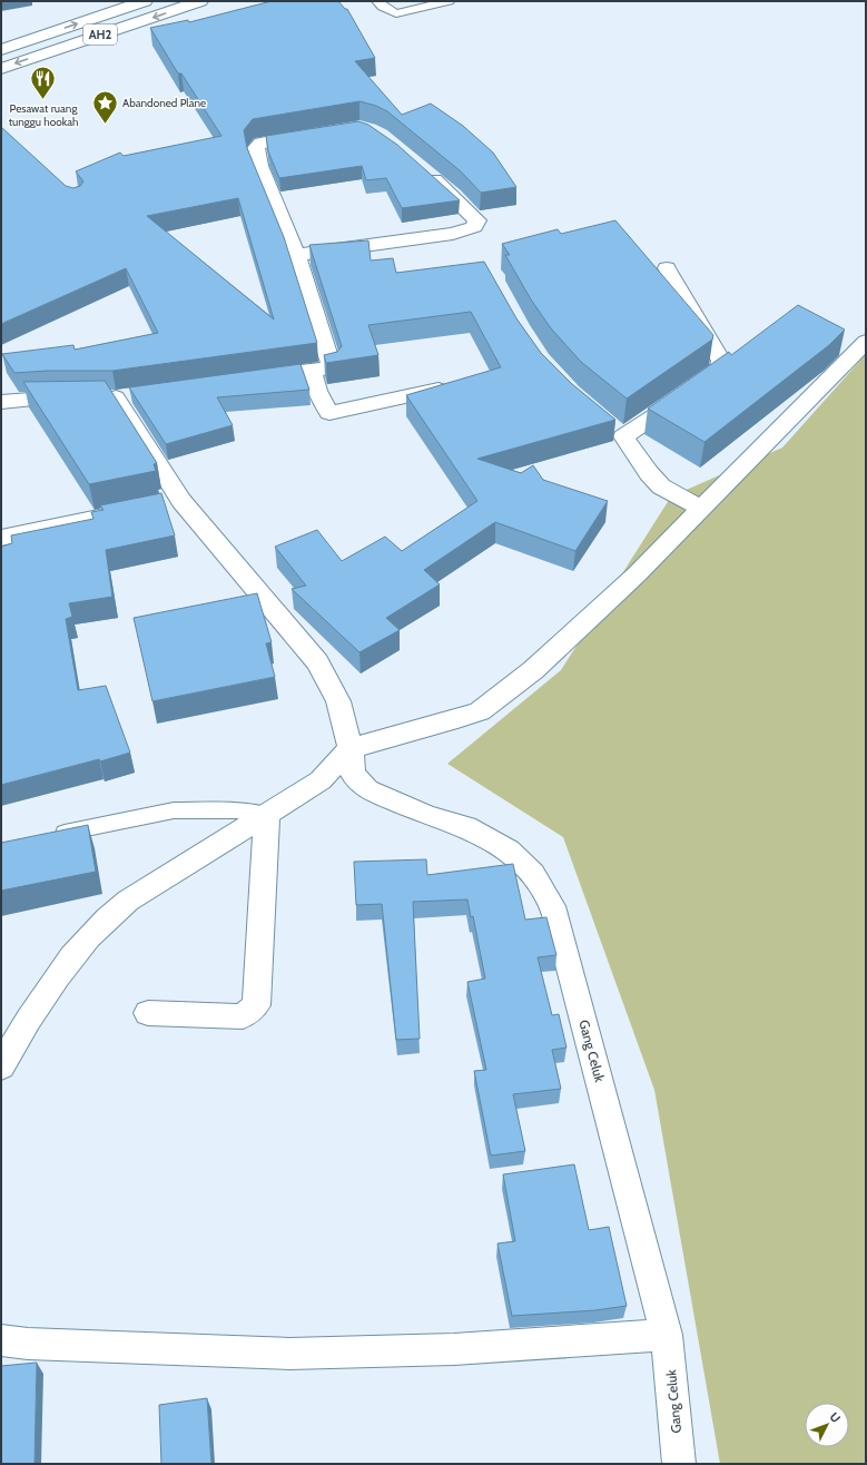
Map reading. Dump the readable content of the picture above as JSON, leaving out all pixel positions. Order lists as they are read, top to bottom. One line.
{"streets":{"main road":["AH2","Gang Celuk"]},"places":{"restaurant":["Pesawat ruang tunggu hookah"],"place":["Abandoned Plane"]},"north":"top right"}
